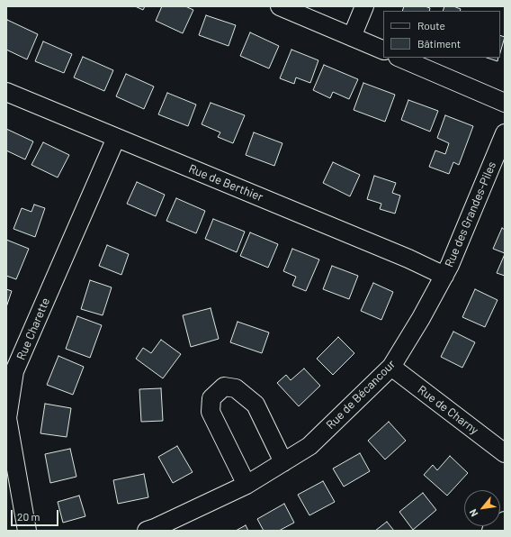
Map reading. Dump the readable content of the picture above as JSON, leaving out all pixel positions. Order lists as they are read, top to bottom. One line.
{"streets":{"street":["Rue de Berthier","Rue des Grandes-Piles","Rue Charette","Rue de Bécancour","Rue de Charny"]},"crossings":[["Rue de Berthier","Rue des Grandes-Piles"],["Rue de Berthier","Rue Charette"],["Rue de Berthier","Rue de Bécancour"],["Rue des Grandes-Piles","Rue de Bécancour"],["Rue de Bécancour","Rue de Charny"]],"legend":["Route","Bâtiment"],"scale_bar":"20 m","north":"bottom left"}
